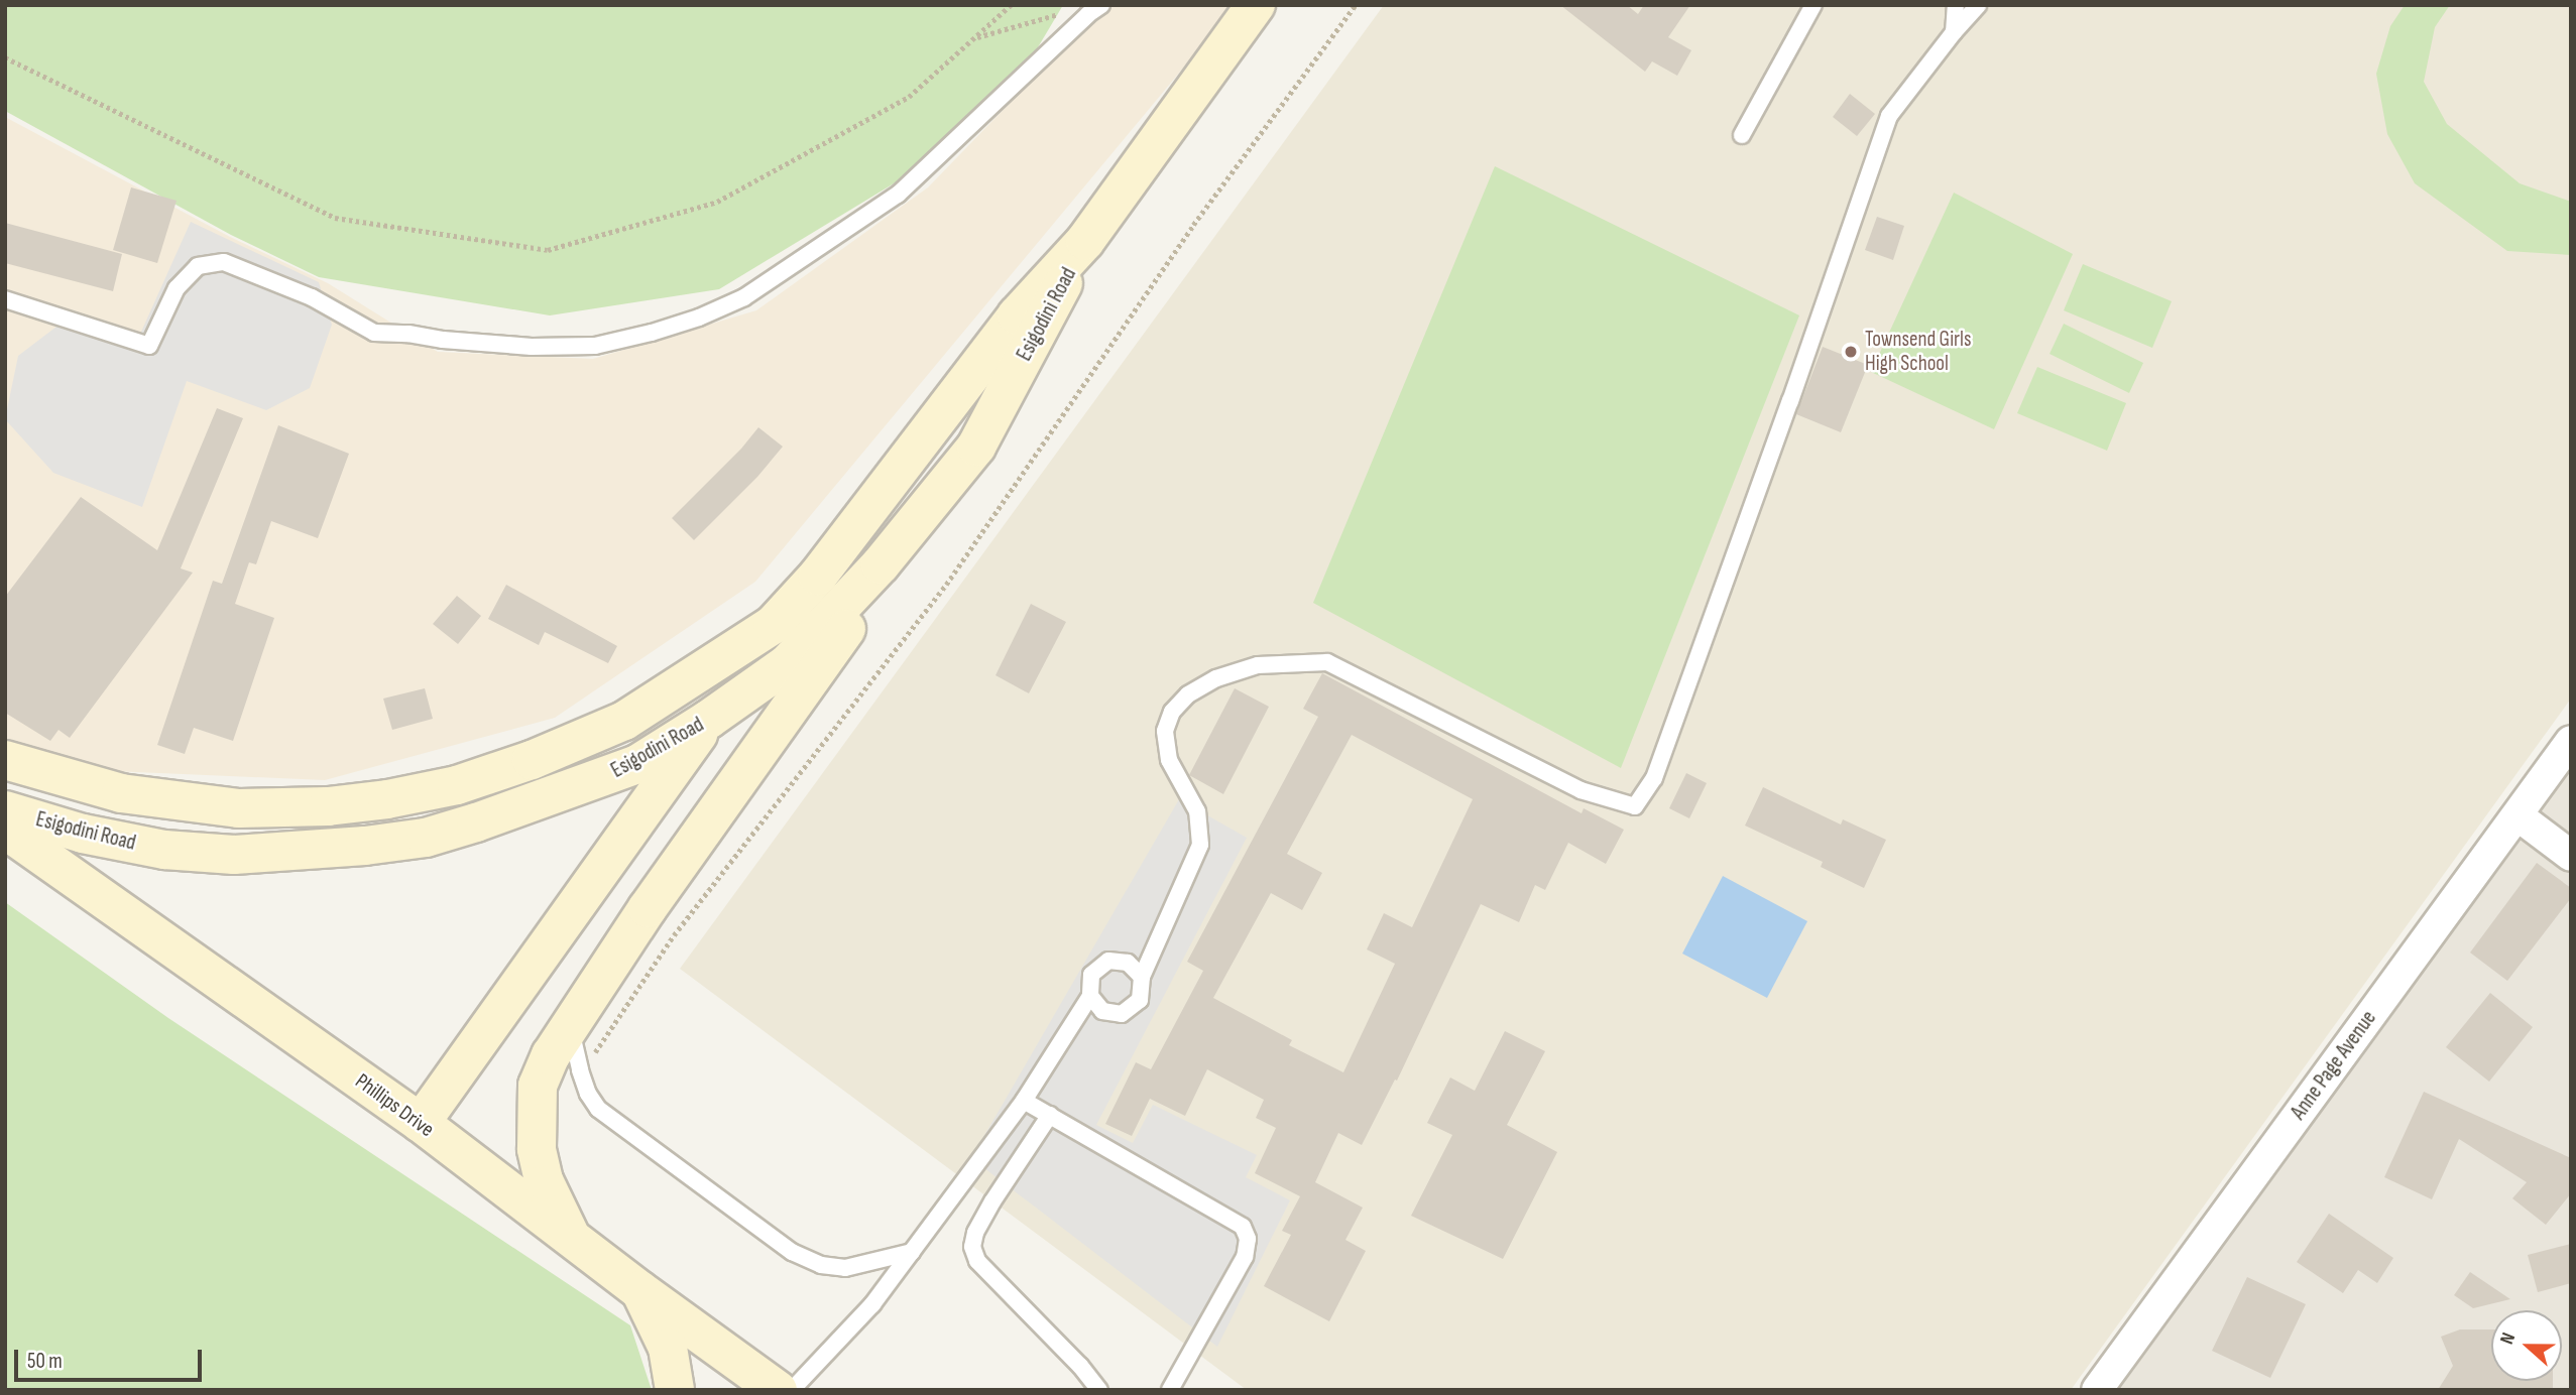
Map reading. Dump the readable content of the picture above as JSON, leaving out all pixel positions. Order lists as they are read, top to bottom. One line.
{"streets":{"main road":["Esigodini Road","Phillips Drive"],"street":["Anne Page Avenue"]},"places":["Townsend Girls High School"],"scale_bar":"50 m","north":"left"}
